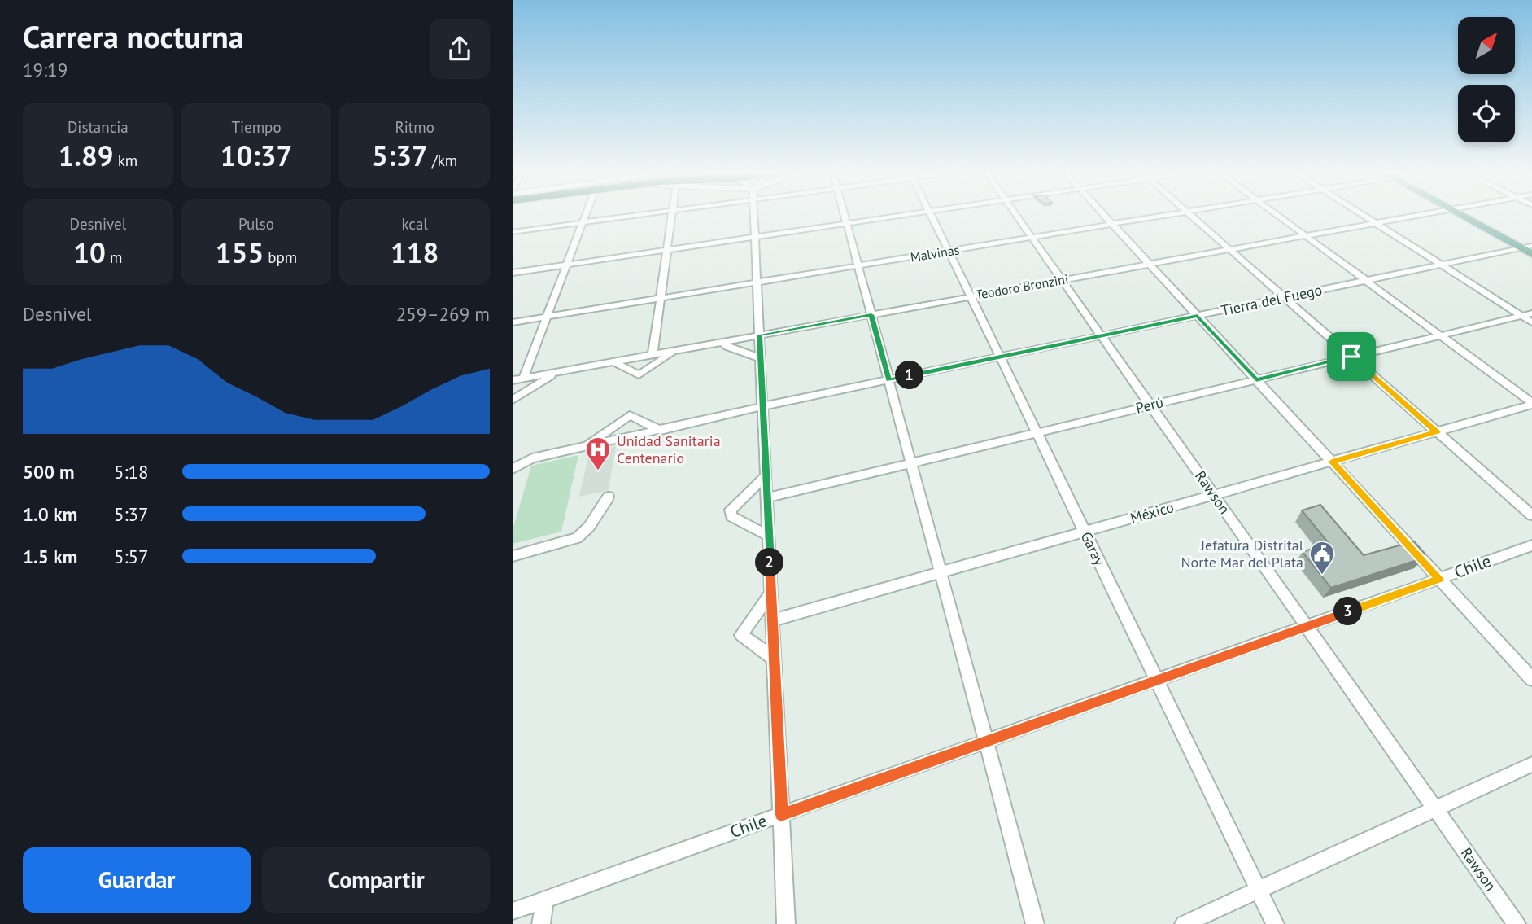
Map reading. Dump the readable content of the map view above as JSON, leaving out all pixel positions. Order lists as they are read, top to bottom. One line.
{"streets":{"street":["Malvinas","Teodoro Bronzini","Tierra del Fuego","Perú","Rawson","México","Garay","Chile"]},"crossings":[["Malvinas","Rawson"],["Malvinas","Garay"],["Teodoro Bronzini","Rawson"],["Teodoro Bronzini","Garay"],["Tierra del Fuego","Rawson"],["Tierra del Fuego","Garay"],["Perú","Rawson"],["Perú","Garay"],["Rawson","México"],["Rawson","Chile"],["México","Garay"],["Garay","Chile"]],"places":{"hospital":["Unidad Sanitaria Centenario"],"public building":["Jefatura Distrital Norte Mar del Plata"]},"north":"top right","page":{"heading":["Carrera nocturna","19:19"],"stats":[["Distancia","1.89 km"],["Tiempo","10:37"],["Ritmo","5:37 /km"],["Desnivel","10 m"],["Pulso","155 bpm"],["kcal","118"]],"chart":["Desnivel","259–269 m"],"pins":["1","2","3"],"list":[{"name":"500 m","note":"5:18"},{"name":"1.0 km","note":"5:37"},{"name":"1.5 km","note":"5:57"}],"buttons":["Guardar","Compartir"]}}
